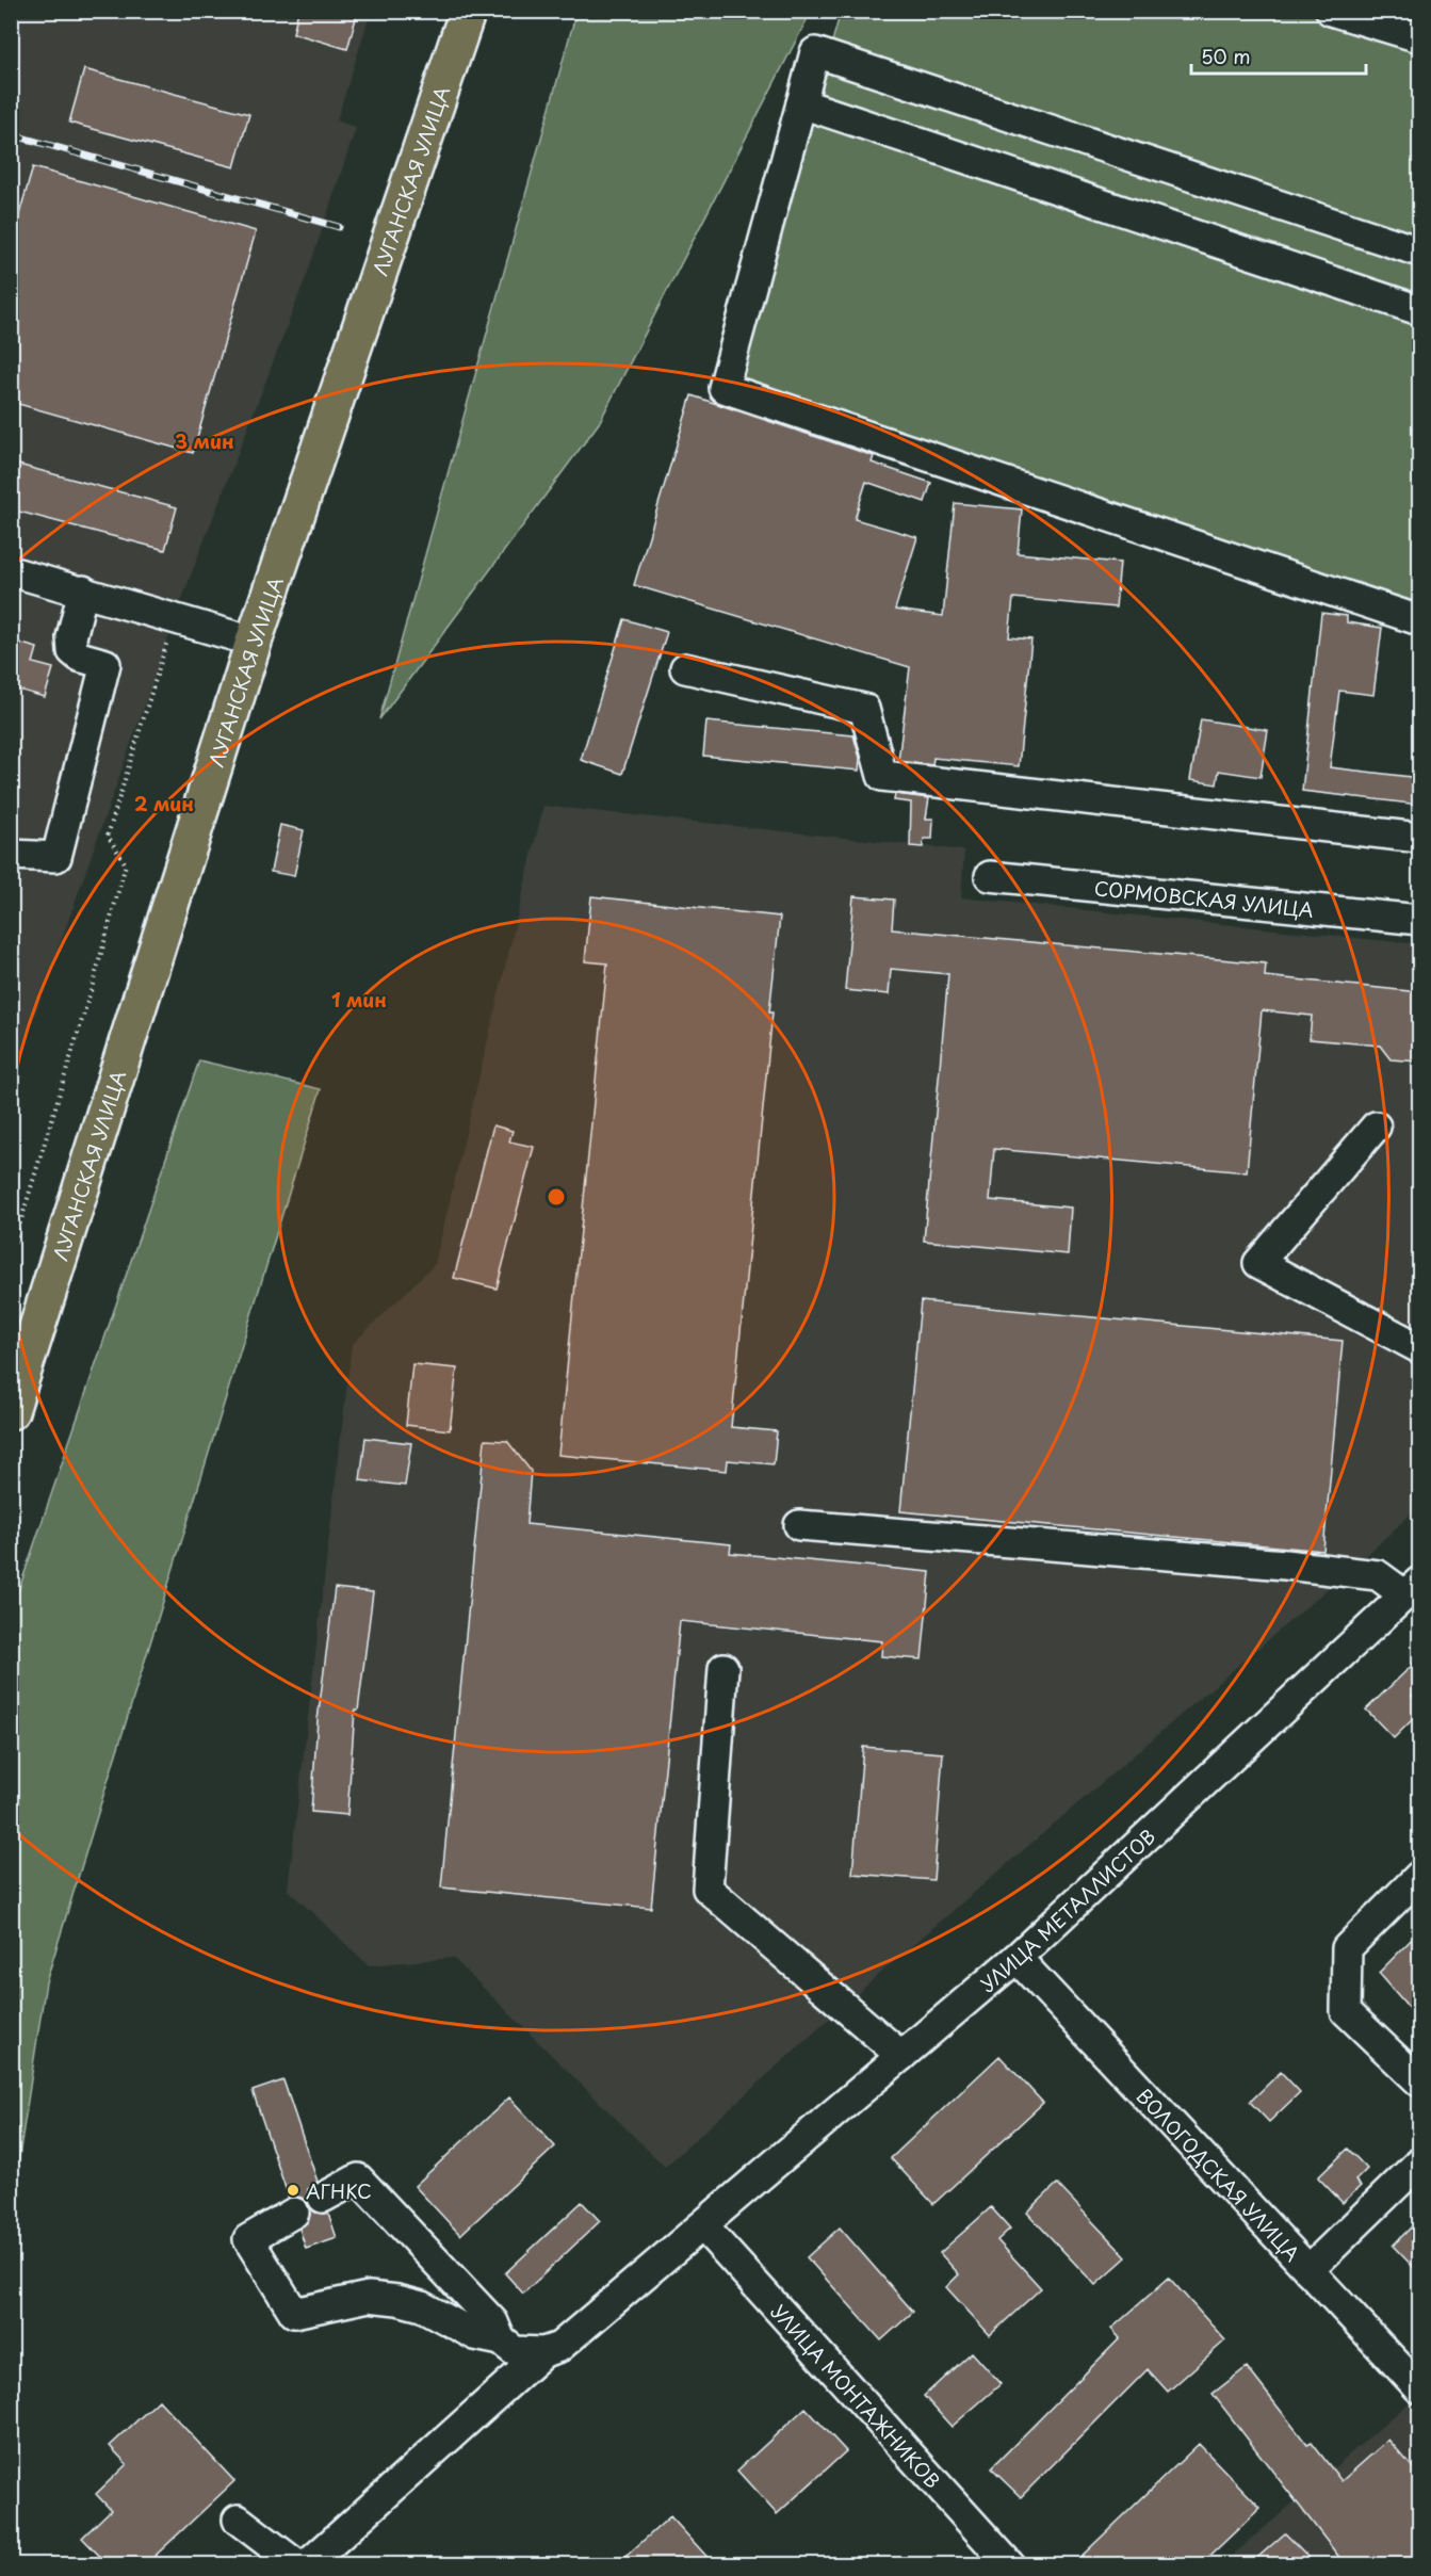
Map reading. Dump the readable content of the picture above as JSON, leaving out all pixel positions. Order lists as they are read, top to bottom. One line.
{"streets":{"highway":["ЛУГАНСКАЯ УЛИЦА"],"street":["СОРМОВСКАЯ УЛИЦА","УЛИЦА МЕТАЛЛИСТОВ","ВОЛОГОДСКАЯ УЛИЦА","УЛИЦА МОНТАЖНИКОВ"]},"crossings":[["УЛИЦА МЕТАЛЛИСТОВ","ВОЛОГОДСКАЯ УЛИЦА"],["УЛИЦА МЕТАЛЛИСТОВ","УЛИЦА МОНТАЖНИКОВ"]],"places":["АГНКС"],"scale_bar":"50 m","rings":["3 мин","2 мин","1 мин"]}
